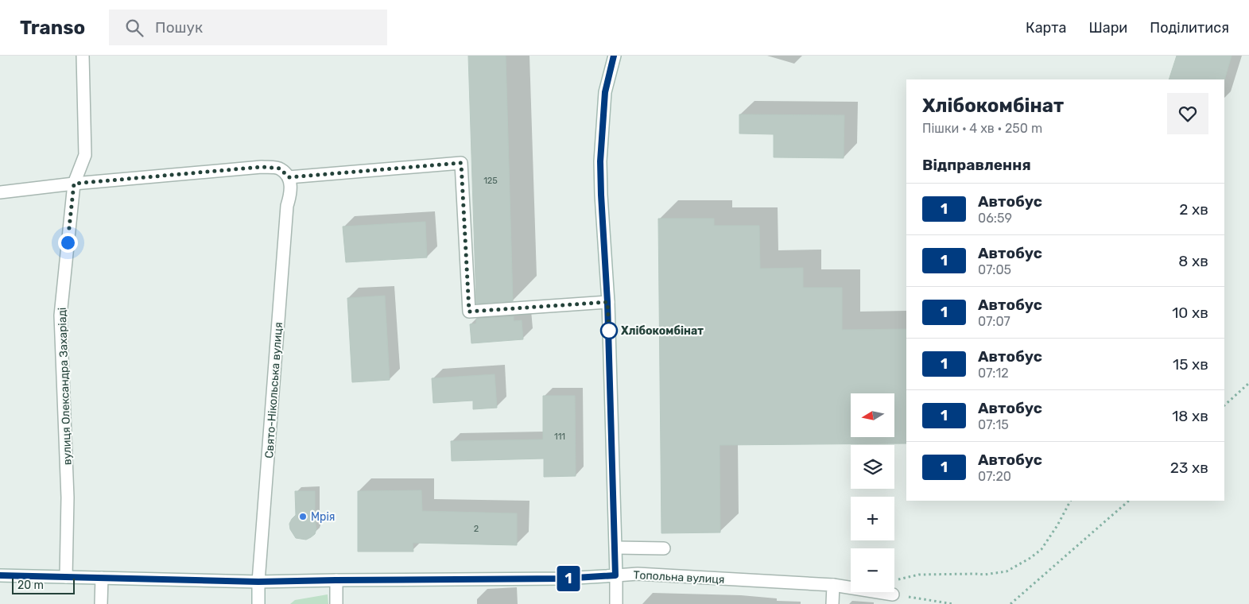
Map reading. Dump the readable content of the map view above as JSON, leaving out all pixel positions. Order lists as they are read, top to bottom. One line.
{"streets":{"street":["вулиця Олександра Захаріаді","Свято-Нікольська вулиця","Топольна вулиця"]},"crossings":[["вулиця Олександра Захаріаді","Топольна вулиця"],["Свято-Нікольська вулиця","Топольна вулиця"]],"places":["Хлібокомбінат","Мрія"],"lines":["bus line 1"],"house_numbers":["125","111","2"],"scale_bar":"20 m","north":"left","page":{"header":"Transo","search":"Пошук","nav":["Карта","Шари","Поділитися"],"on_map":"1","heading":[["Хлібокомбінат","Пішки · 4 хв · 250 m"],"Відправлення"],"list":[{"mark":"1","name":"Автобус","note":"06:59","value":"2 хв"},{"mark":"1","name":"Автобус","note":"07:05","value":"8 хв"},{"mark":"1","name":"Автобус","note":"07:07","value":"10 хв"},{"mark":"1","name":"Автобус","note":"07:12","value":"15 хв"},{"mark":"1","name":"Автобус","note":"07:15","value":"18 хв"},{"mark":"1","name":"Автобус","note":"07:20","value":"23 хв"}],"map_buttons":["+","−"],"scale":"20 m"}}
